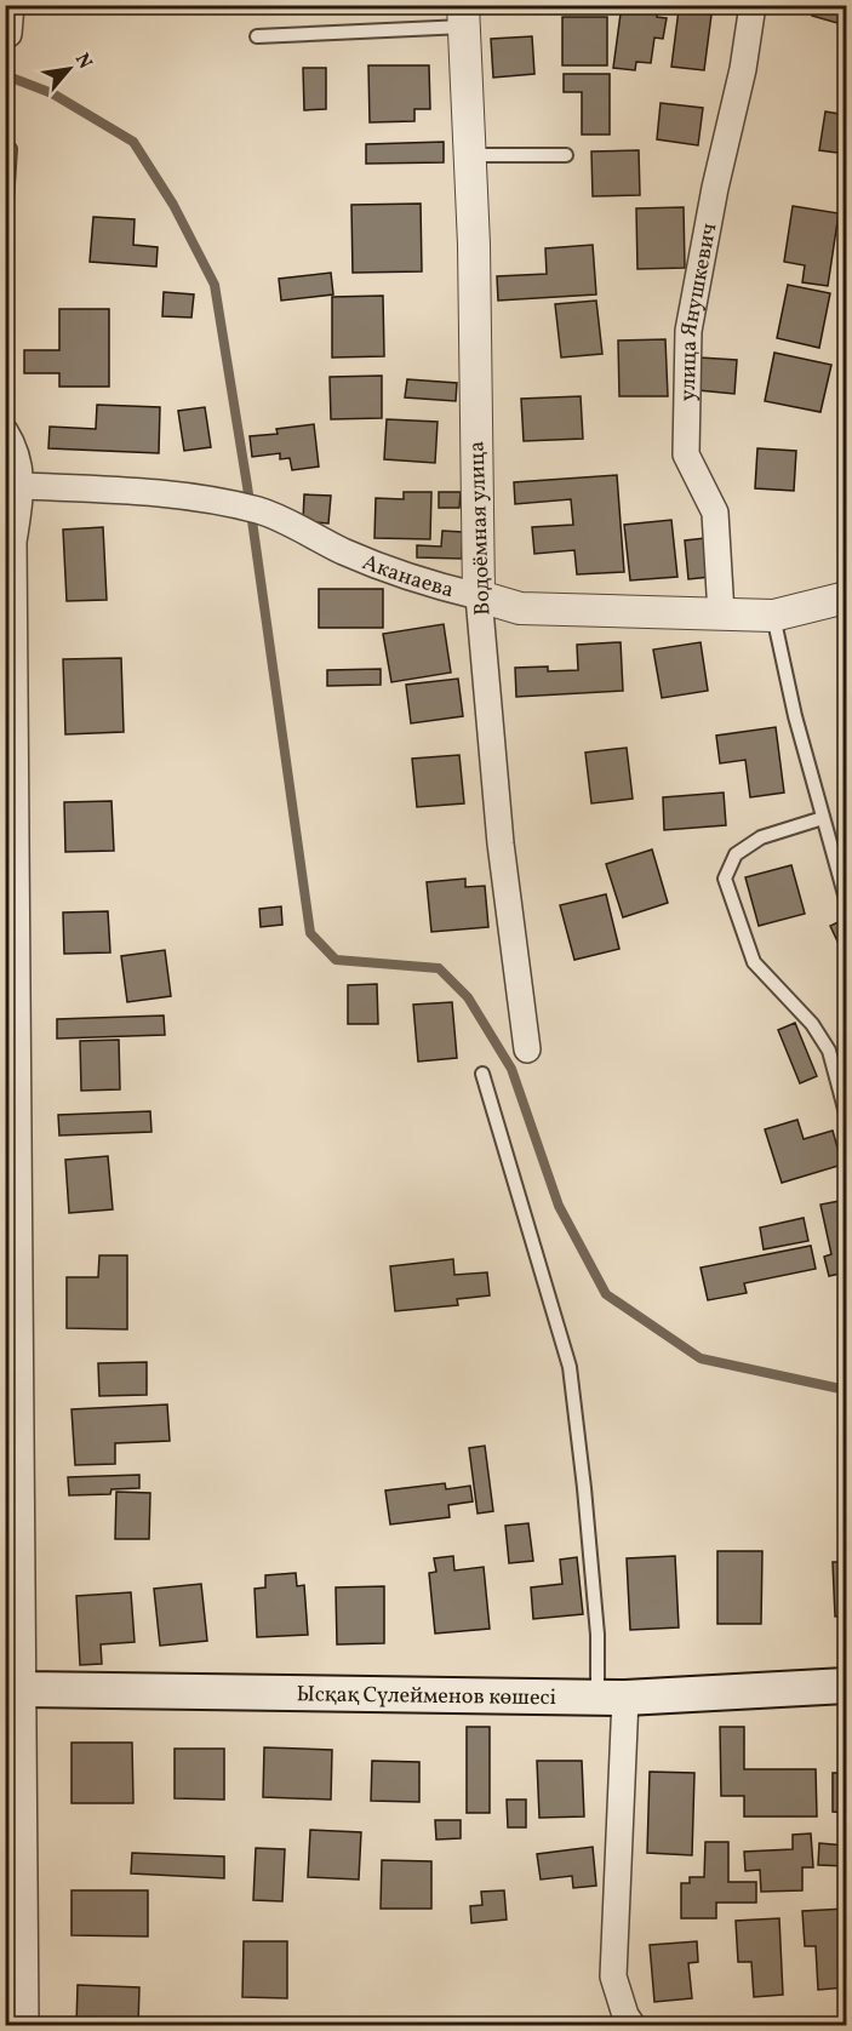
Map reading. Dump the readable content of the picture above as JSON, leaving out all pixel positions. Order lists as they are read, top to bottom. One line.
{"streets":{"main road":["Ысқақ Сүлейменов көшесі"],"street":["улица Янушкевич","Водоёмная улица","Аканаева"]},"crossings":[["улица Янушкевич","Аканаева"],["Водоёмная улица","Аканаева"]],"north":"top right"}
